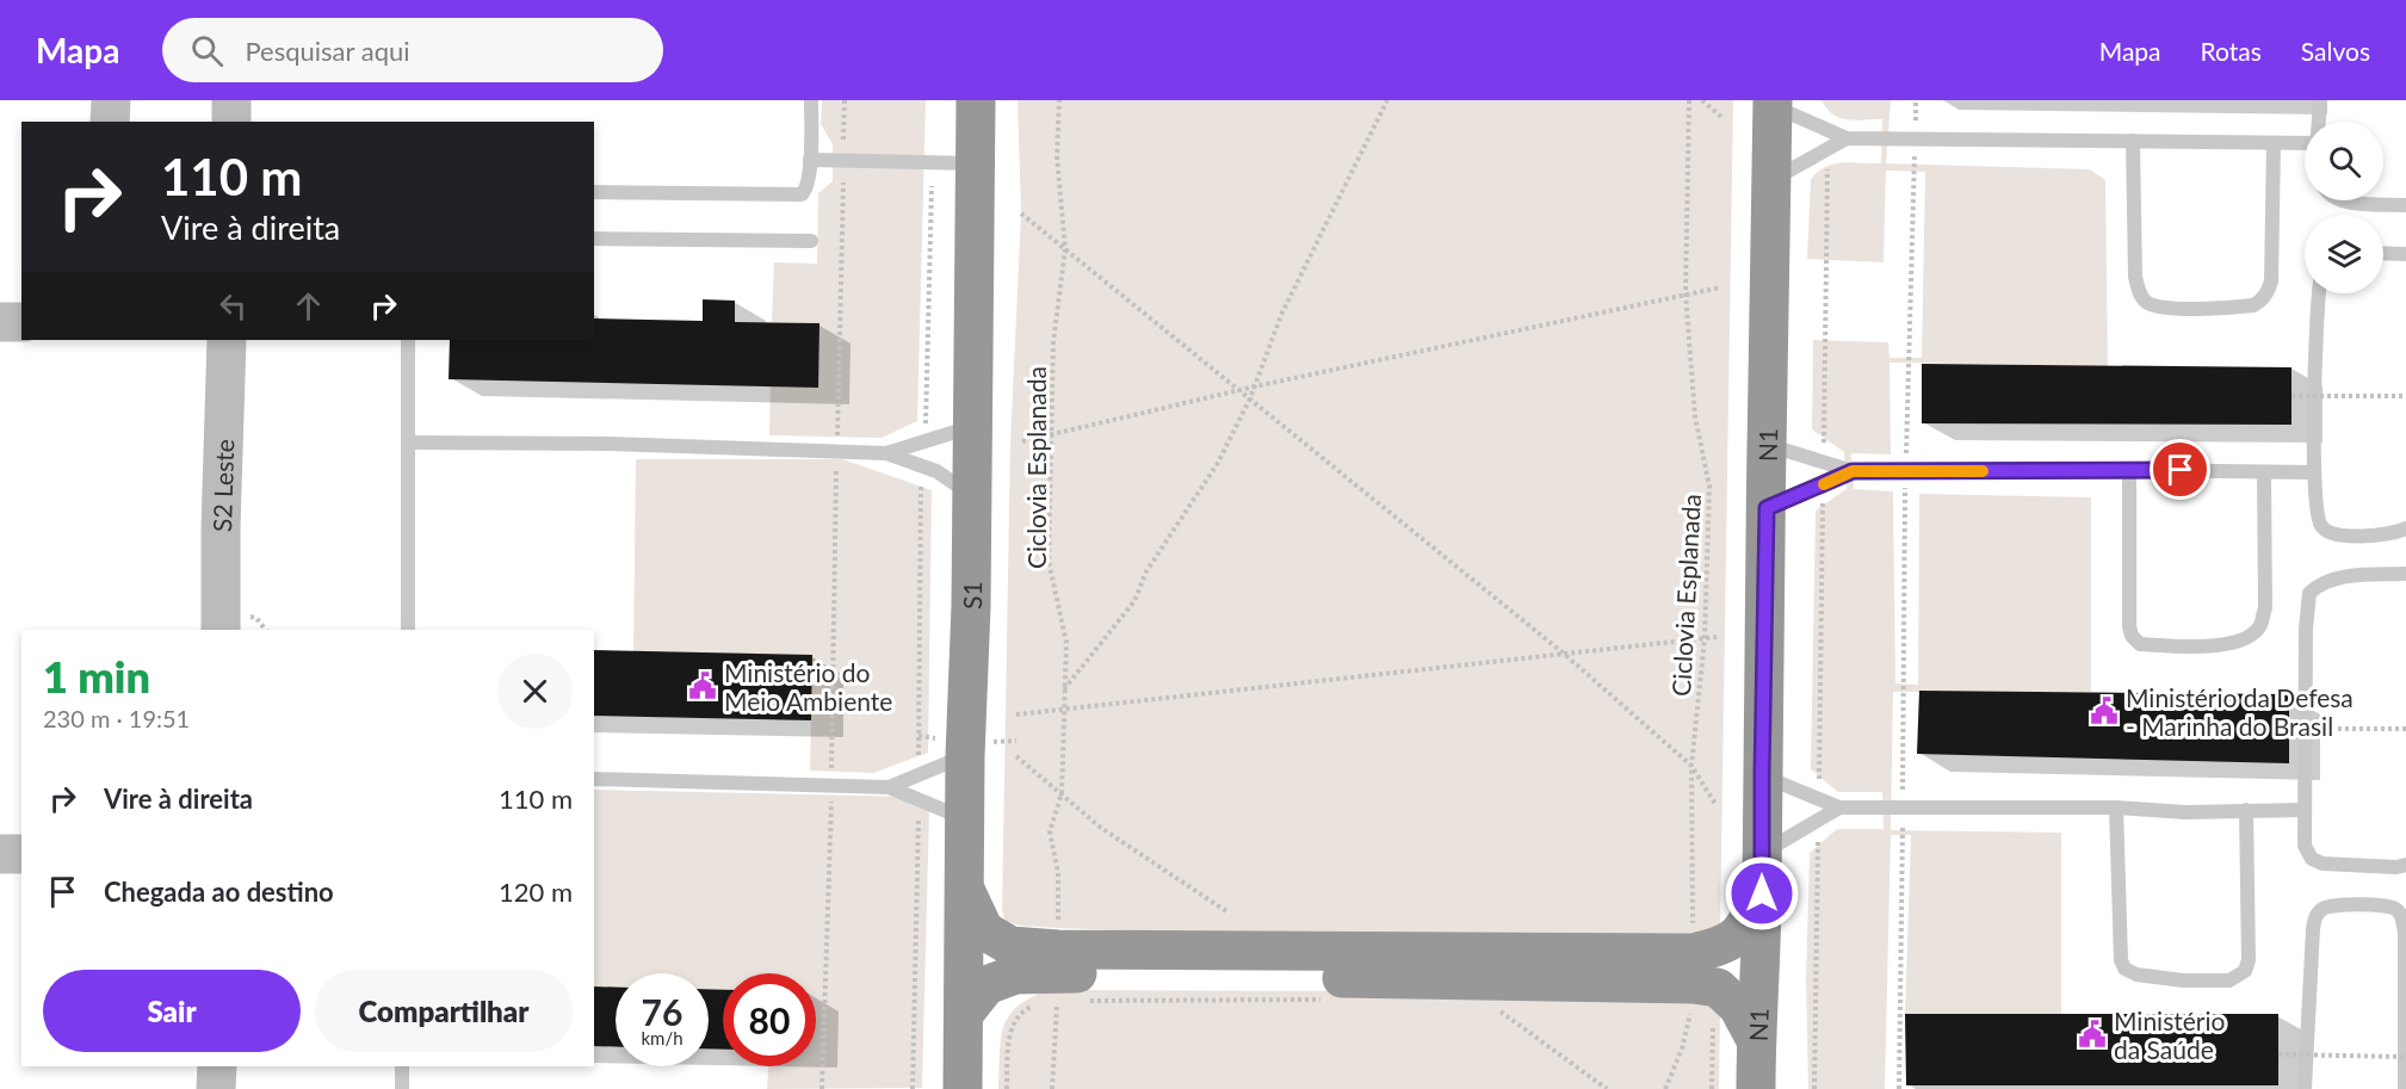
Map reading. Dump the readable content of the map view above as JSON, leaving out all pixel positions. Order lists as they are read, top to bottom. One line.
{"streets":{"highway":["N1","S1"],"main road":["S2 Leste"],"path":["Ciclovia Esplanada"]},"places":{"public building":["Ministério do Meio Ambiente","Ministério da Defesa - Marinha do Brasil","Ministério da Saúde"]},"page":{"header":"Mapa","search":"Pesquisar aqui","nav":["Mapa","Rotas","Salvos"],"turn":["110 m","Vire à direita"],"heading":["1 min","230 m · 19:51"],"list":[{"name":"Vire à direita","value":"110 m"},{"name":"Chegada ao destino","value":"120 m"}],"buttons":["Sair","Compartilhar"],"speed":"76 km/h","limit":"80"}}
